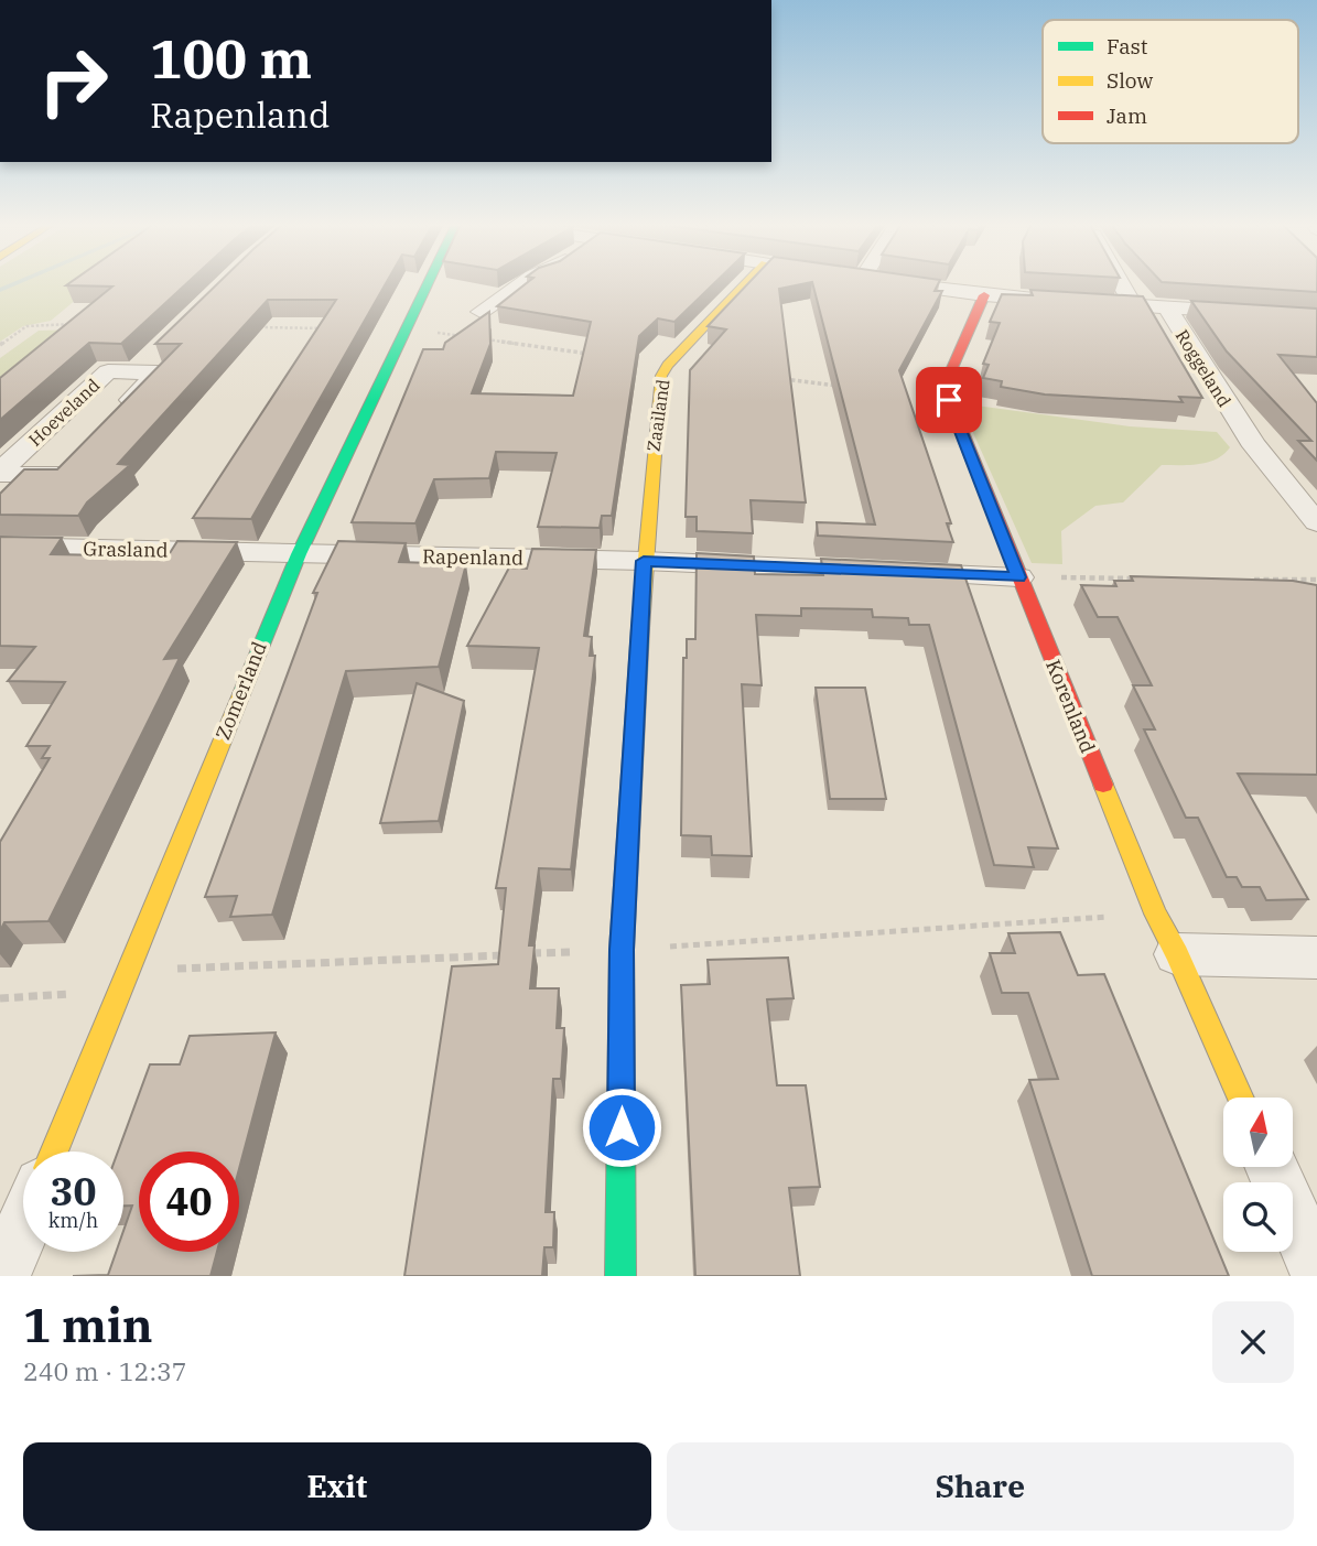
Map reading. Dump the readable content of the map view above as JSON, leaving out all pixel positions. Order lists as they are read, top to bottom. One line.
{"streets":{"street":["Roggeland","Hoeveland","Zaailand","Grasland","Rapenland","Zomerland","Korenland"]},"crossings":[["Zaailand","Rapenland"],["Grasland","Rapenland"],["Grasland","Zomerland"],["Rapenland","Zomerland"],["Rapenland","Korenland"]],"legend":["Fast","Slow","Jam"],"north":"top","page":{"turn":["100 m","Rapenland"],"speed":"30 km/h","limit":"40","heading":["1 min","240 m · 12:37"],"buttons":["Exit","Share"]}}
